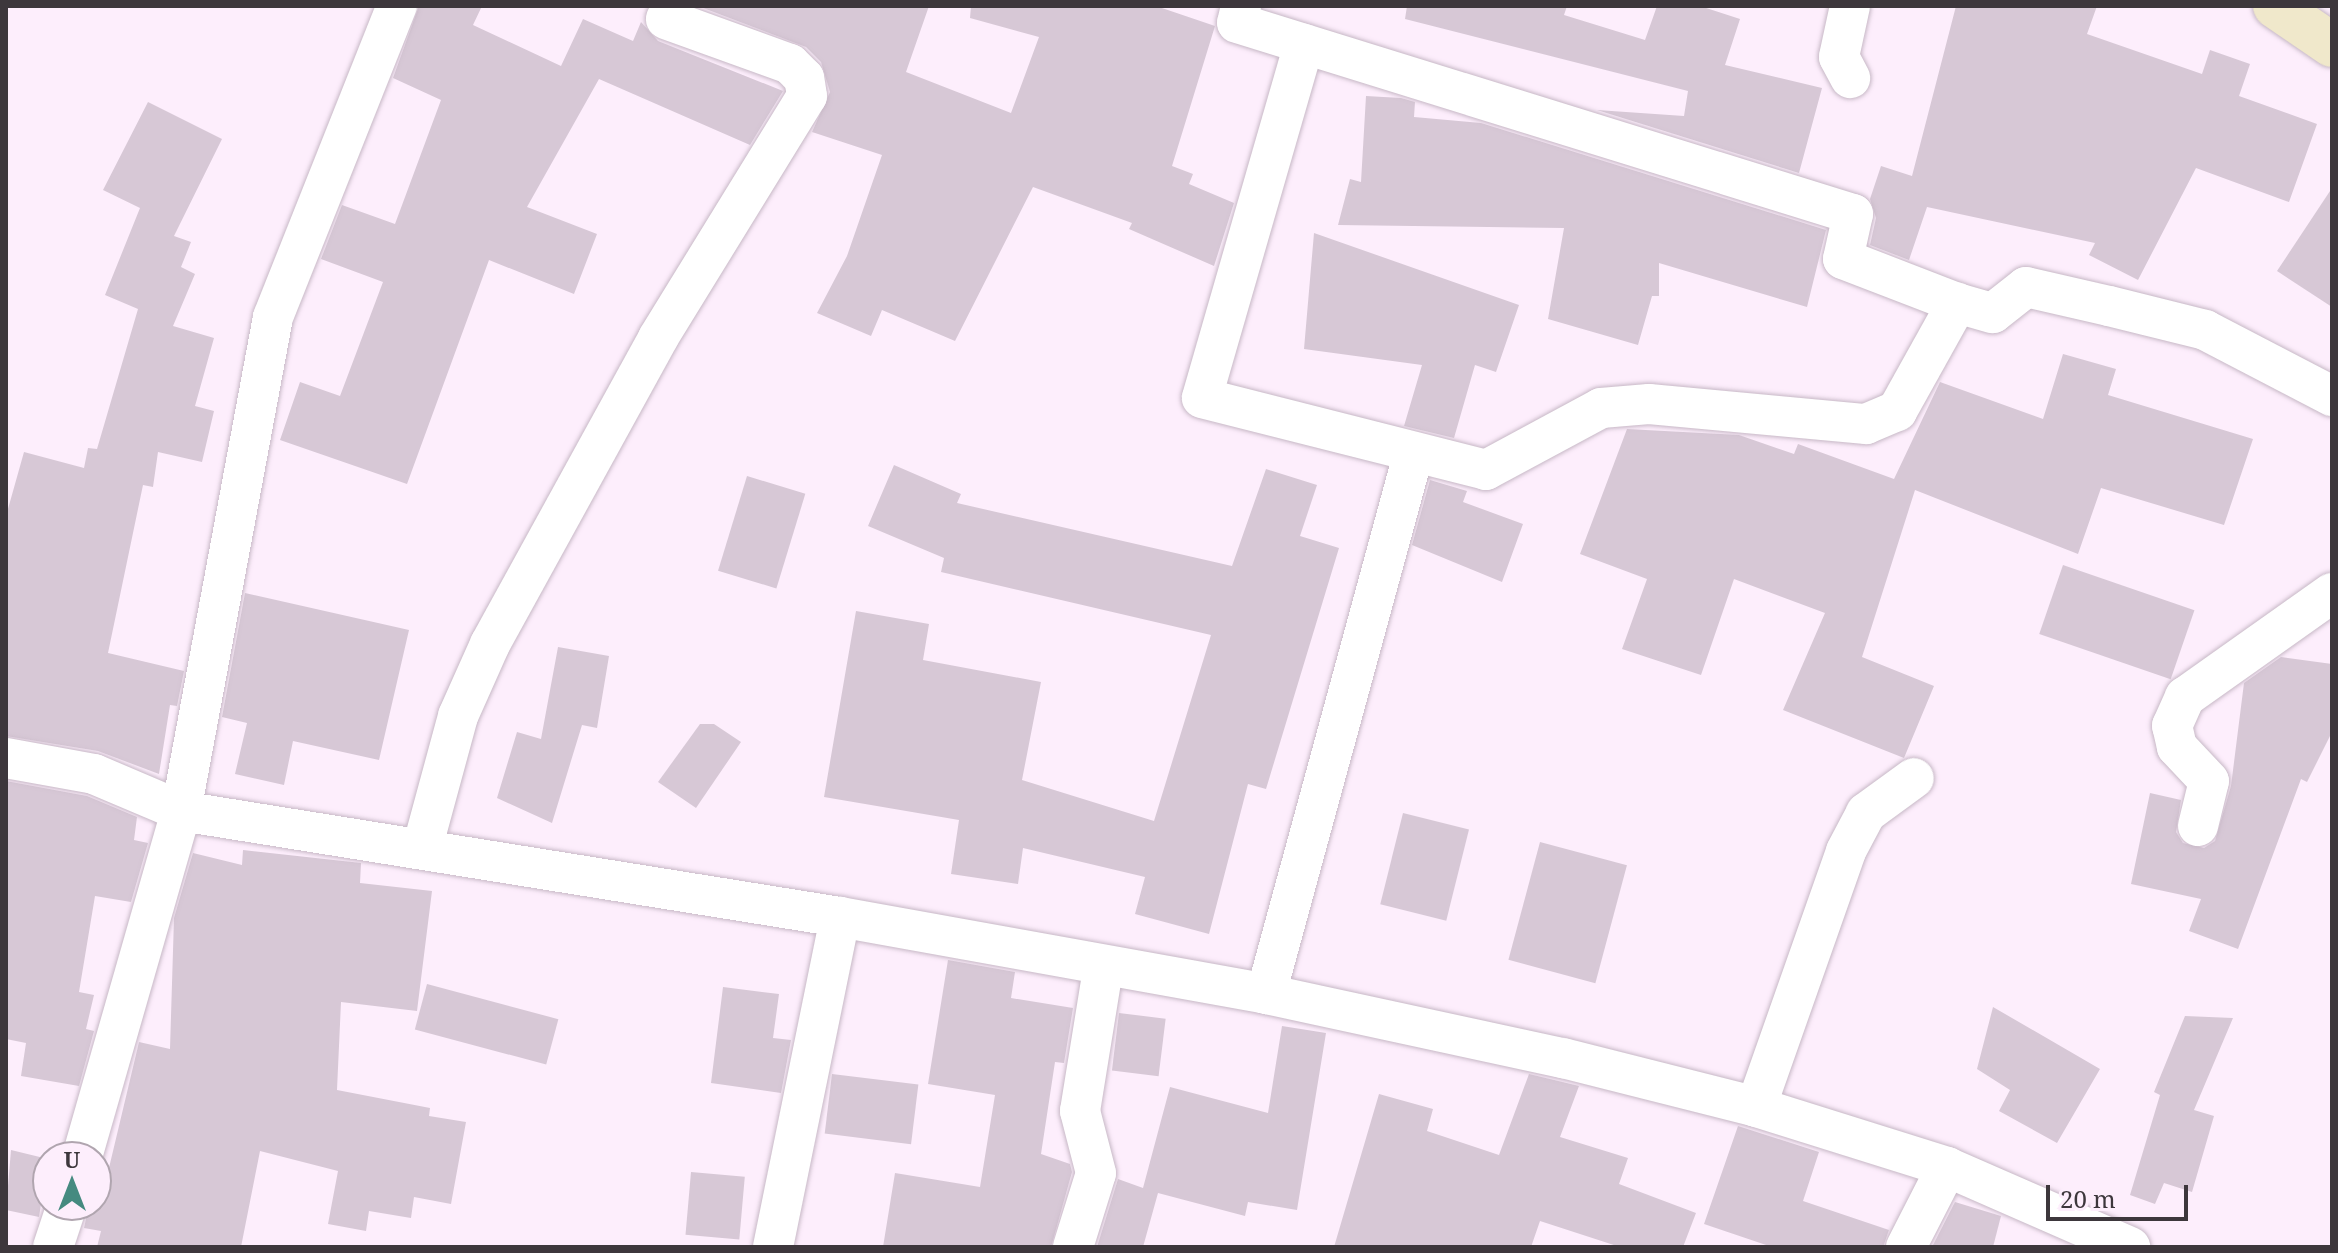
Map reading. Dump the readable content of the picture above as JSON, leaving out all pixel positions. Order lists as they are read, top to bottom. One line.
{"scale_bar":"20 m","north":"top"}
